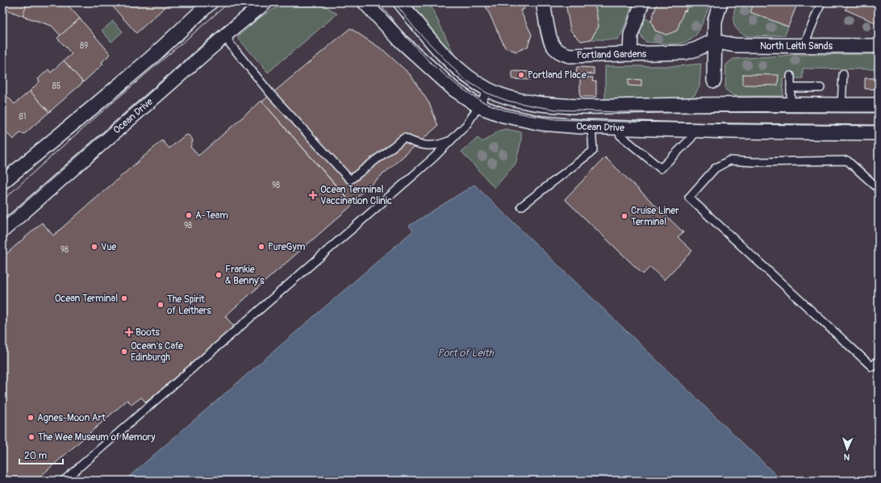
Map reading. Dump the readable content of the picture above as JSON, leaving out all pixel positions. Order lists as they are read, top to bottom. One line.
{"streets":{"street":["North Leith Sands","Portland Gardens","Ocean Drive"]},"crossings":[["North Leith Sands","Portland Gardens"]],"water":["Port of Leith"],"places":{"other":["Portland Place","A-Team","Cruise Liner Terminal","Vue","PureGym","Frankie & Benny's","Ocean Terminal","The Spirit of Leithers","Ocean's Cafe Edinburgh","Agnes-Moon Art","The Wee Museum of Memory"],"health":["Ocean Terminal Vaccination Clinic","Boots"]},"house_numbers":["89","85","81","98","98","98"],"scale_bar":"20 m","north":"bottom"}
